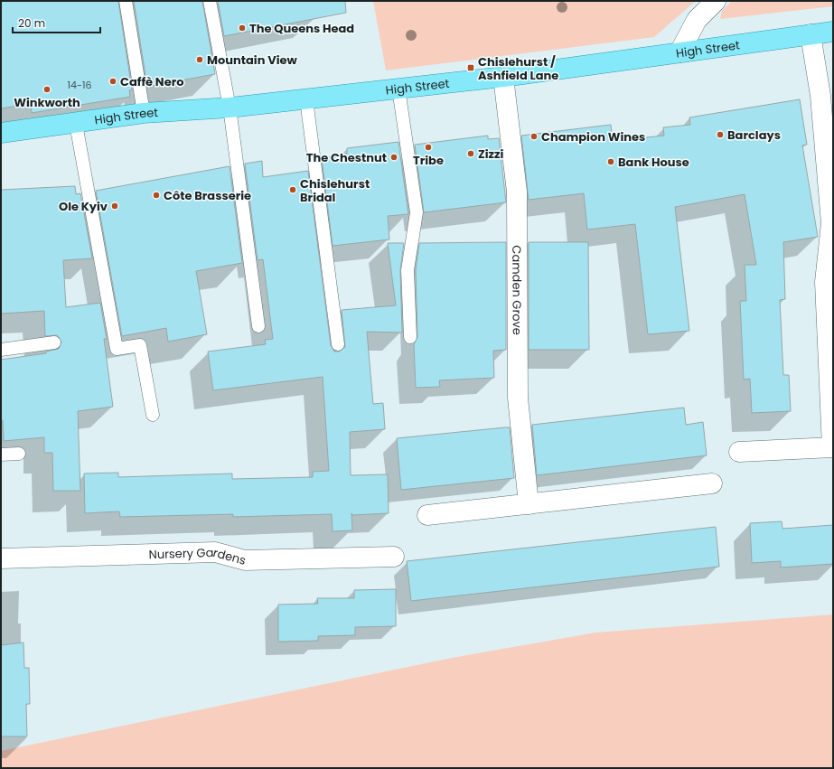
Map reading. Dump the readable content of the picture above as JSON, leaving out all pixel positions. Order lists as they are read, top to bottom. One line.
{"streets":{"main road":["High Street"],"street":["Camden Grove","Nursery Gardens"]},"crossings":[["High Street","Camden Grove"]],"places":{"other":["The Queens Head","Mountain View","Caffè Nero","Winkworth","Barclays","Champion Wines","Tribe","Zizzi","The Chestnut","Bank House","Chislehurst Bridal","Côte Brasserie","Ole Kyiv"],"transit":["Chislehurst / Ashfield Lane"]},"house_numbers":["14-16"],"scale_bar":"20 m"}
